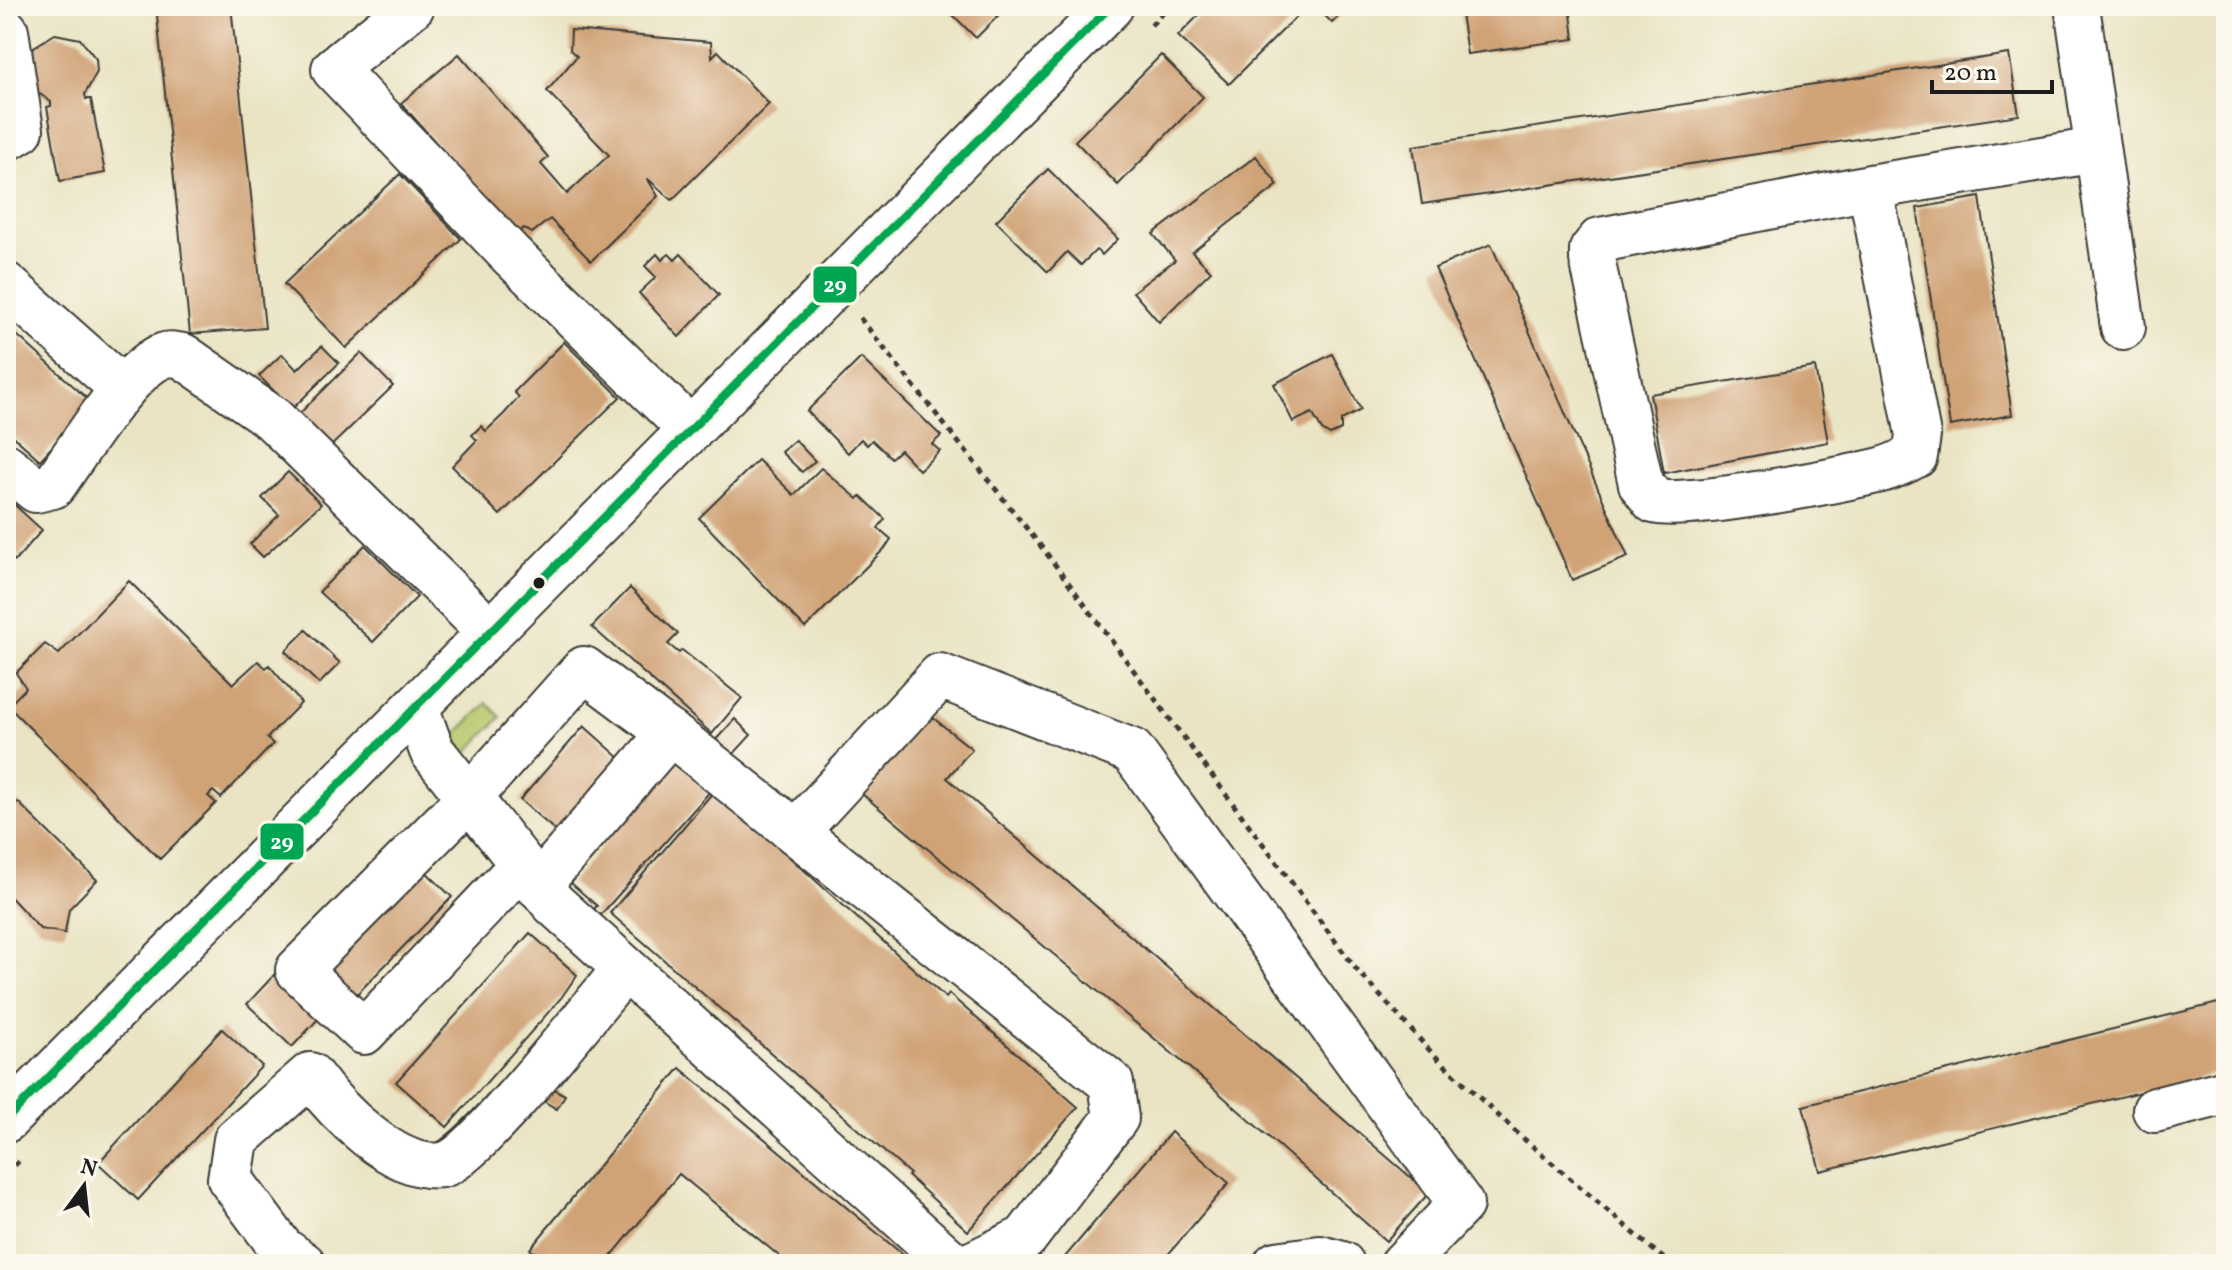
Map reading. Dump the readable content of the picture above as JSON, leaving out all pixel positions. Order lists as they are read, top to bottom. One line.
{"lines":["transit line 29"],"scale_bar":"20 m","north":"top"}
